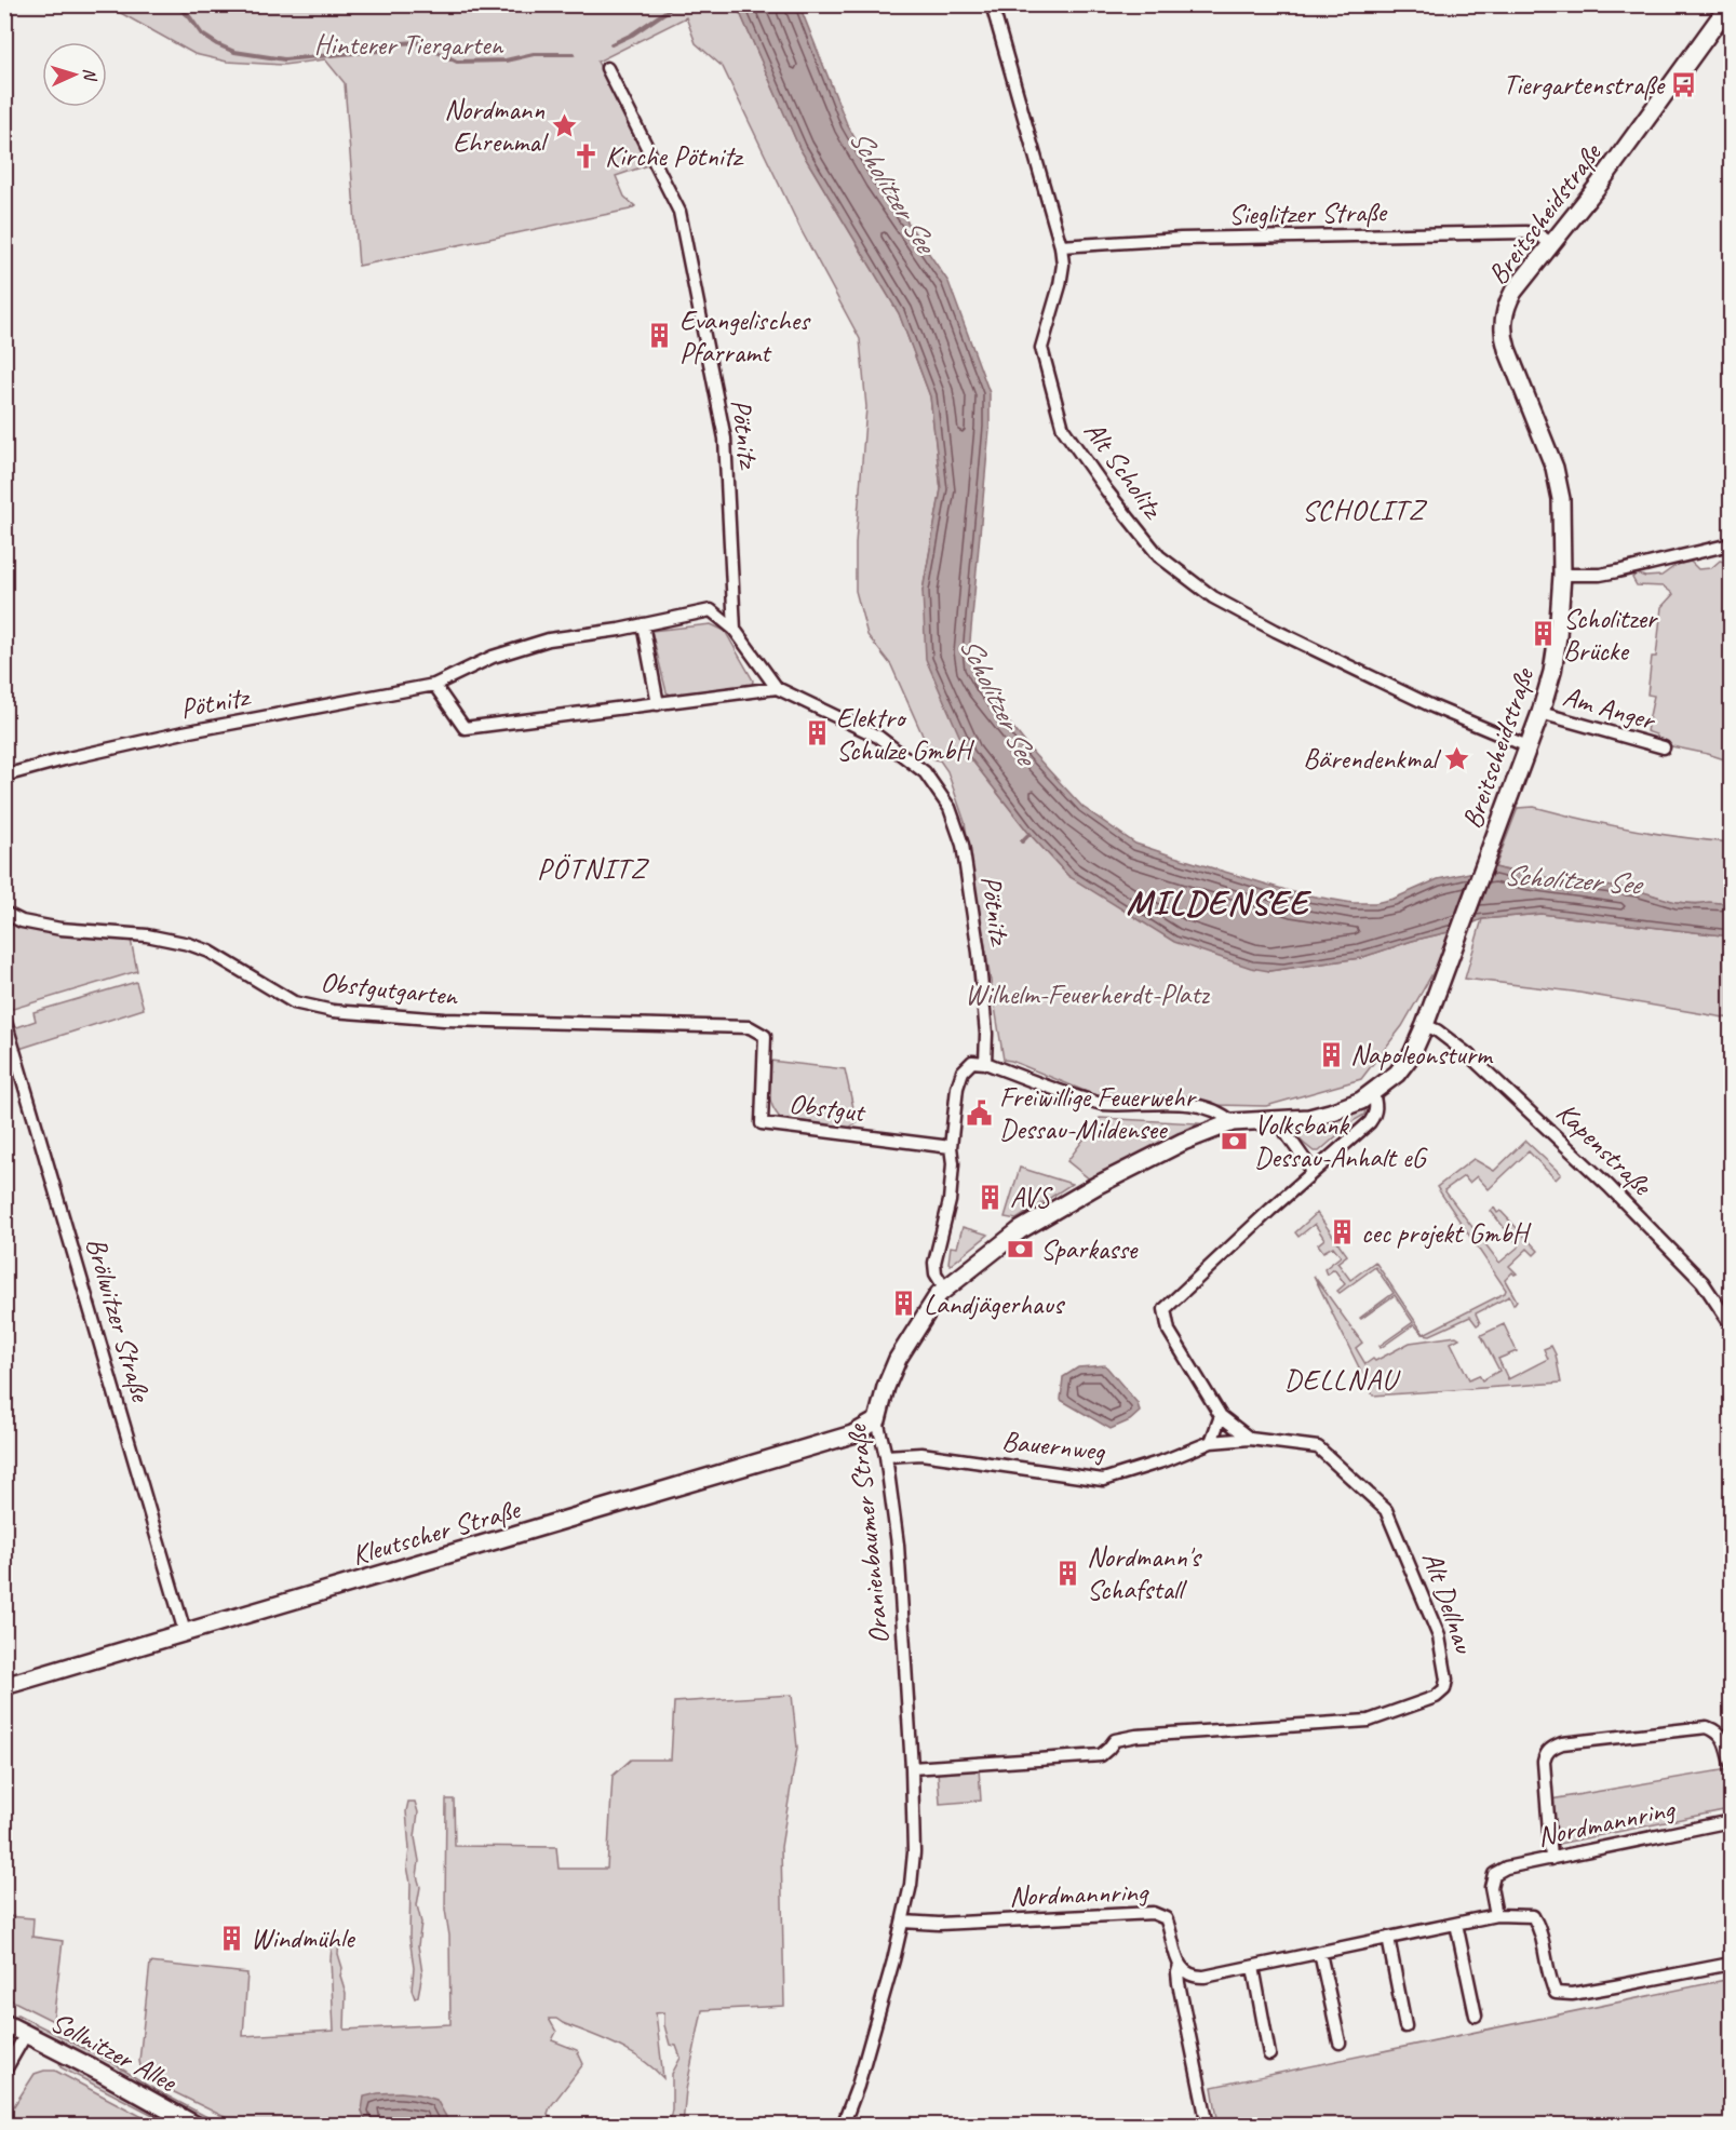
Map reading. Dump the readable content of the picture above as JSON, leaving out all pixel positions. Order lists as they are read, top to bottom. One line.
{"streets":{"street":["Sieglitzer Straße","Breitscheidstraße","Pötnitz","Alt Scholitz","Am Anger","Obstgutgarten","Obstgut","Kapenstraße","Brölwitzer Straße","Bauernweg","Kleutscher Straße","Oranienbaumer Straße","Alt Dellnau","Nordmannring","Sollnitzer Allee"]},"crossings":[["Sieglitzer Straße","Breitscheidstraße"],["Sieglitzer Straße","Alt Scholitz"],["Breitscheidstraße","Alt Scholitz"],["Breitscheidstraße","Am Anger"],["Breitscheidstraße","Kapenstraße"],["Obstgutgarten","Obstgut"],["Brölwitzer Straße","Kleutscher Straße"],["Bauernweg","Oranienbaumer Straße"],["Bauernweg","Alt Dellnau"],["Kleutscher Straße","Oranienbaumer Straße"],["Oranienbaumer Straße","Alt Dellnau"],["Oranienbaumer Straße","Nordmannring"]],"districts":["SCHOLITZ","PÖTNITZ","MILDENSEE","DELLNAU"],"water":["Scholitzer See"],"parks":["Hinterer Tiergarten","Wilhelm-Feuerherdt-Platz"],"places":{"bus stop":["Tiergartenstraße"],"place":["Nordmann Ehrenmal","Bärendenkmal"],"church":["Kirche Pötnitz"],"building":["Evangelisches Pfarramt","Scholitzer Brücke","Elektro Schulze GmbH","Napoleonsturm","AVS","cec projekt GmbH","Landjägerhaus","Nordmann's Schafstall","Windmühle"],"public building":["Freiwillige Feuerwehr Dessau-Mildensee"],"bank":["Volksbank Dessau-Anhalt eG","Sparkasse"]},"north":"right"}
